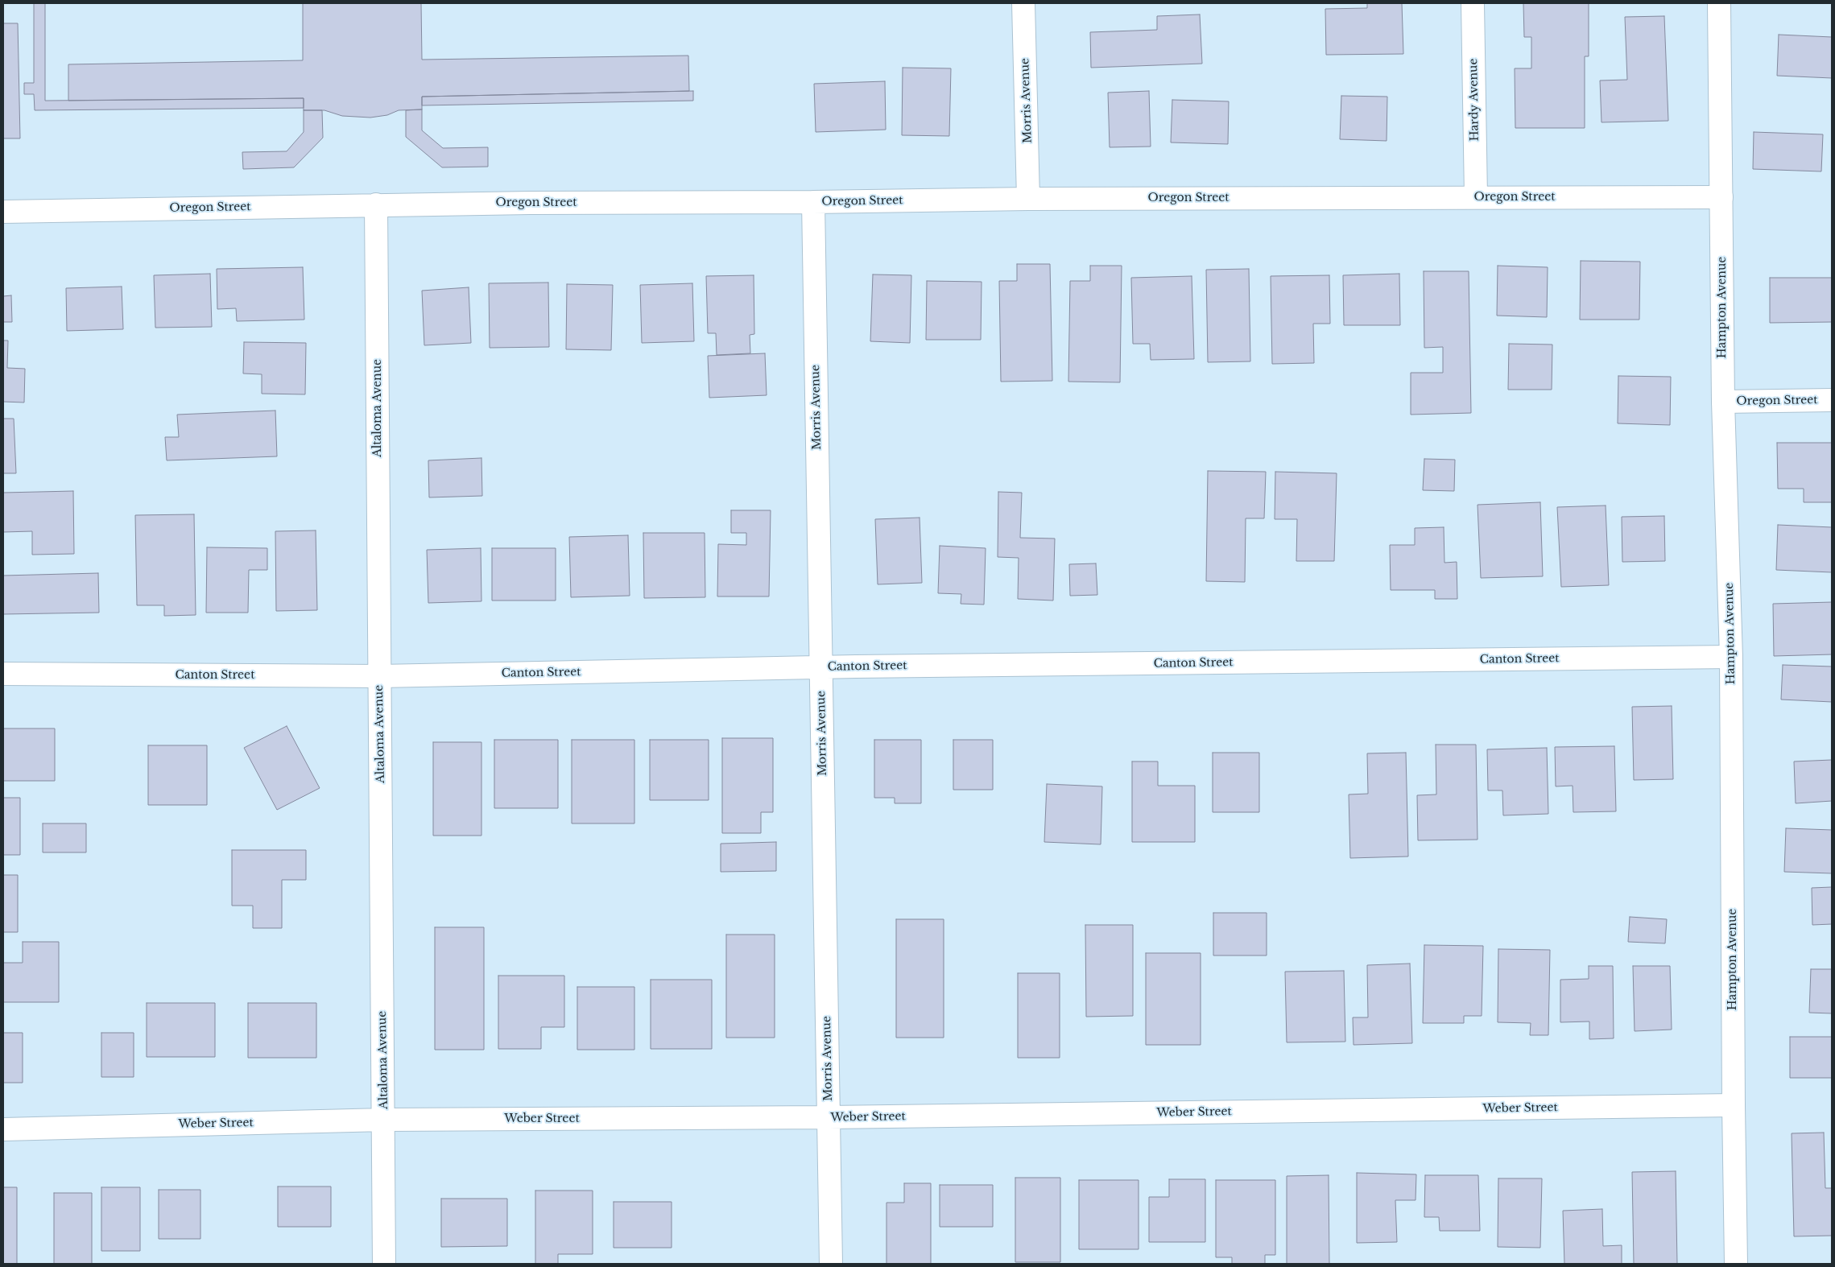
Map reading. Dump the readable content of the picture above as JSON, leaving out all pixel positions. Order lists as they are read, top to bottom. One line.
{"streets":{"street":["Hardy Avenue","Morris Avenue","Oregon Street","Hampton Avenue","Altaloma Avenue","Canton Street","Weber Street"]},"crossings":[["Hardy Avenue","Oregon Street"],["Morris Avenue","Oregon Street"],["Morris Avenue","Canton Street"],["Morris Avenue","Weber Street"],["Oregon Street","Hampton Avenue"],["Oregon Street","Altaloma Avenue"],["Hampton Avenue","Canton Street"],["Hampton Avenue","Weber Street"],["Altaloma Avenue","Canton Street"],["Altaloma Avenue","Weber Street"]]}
